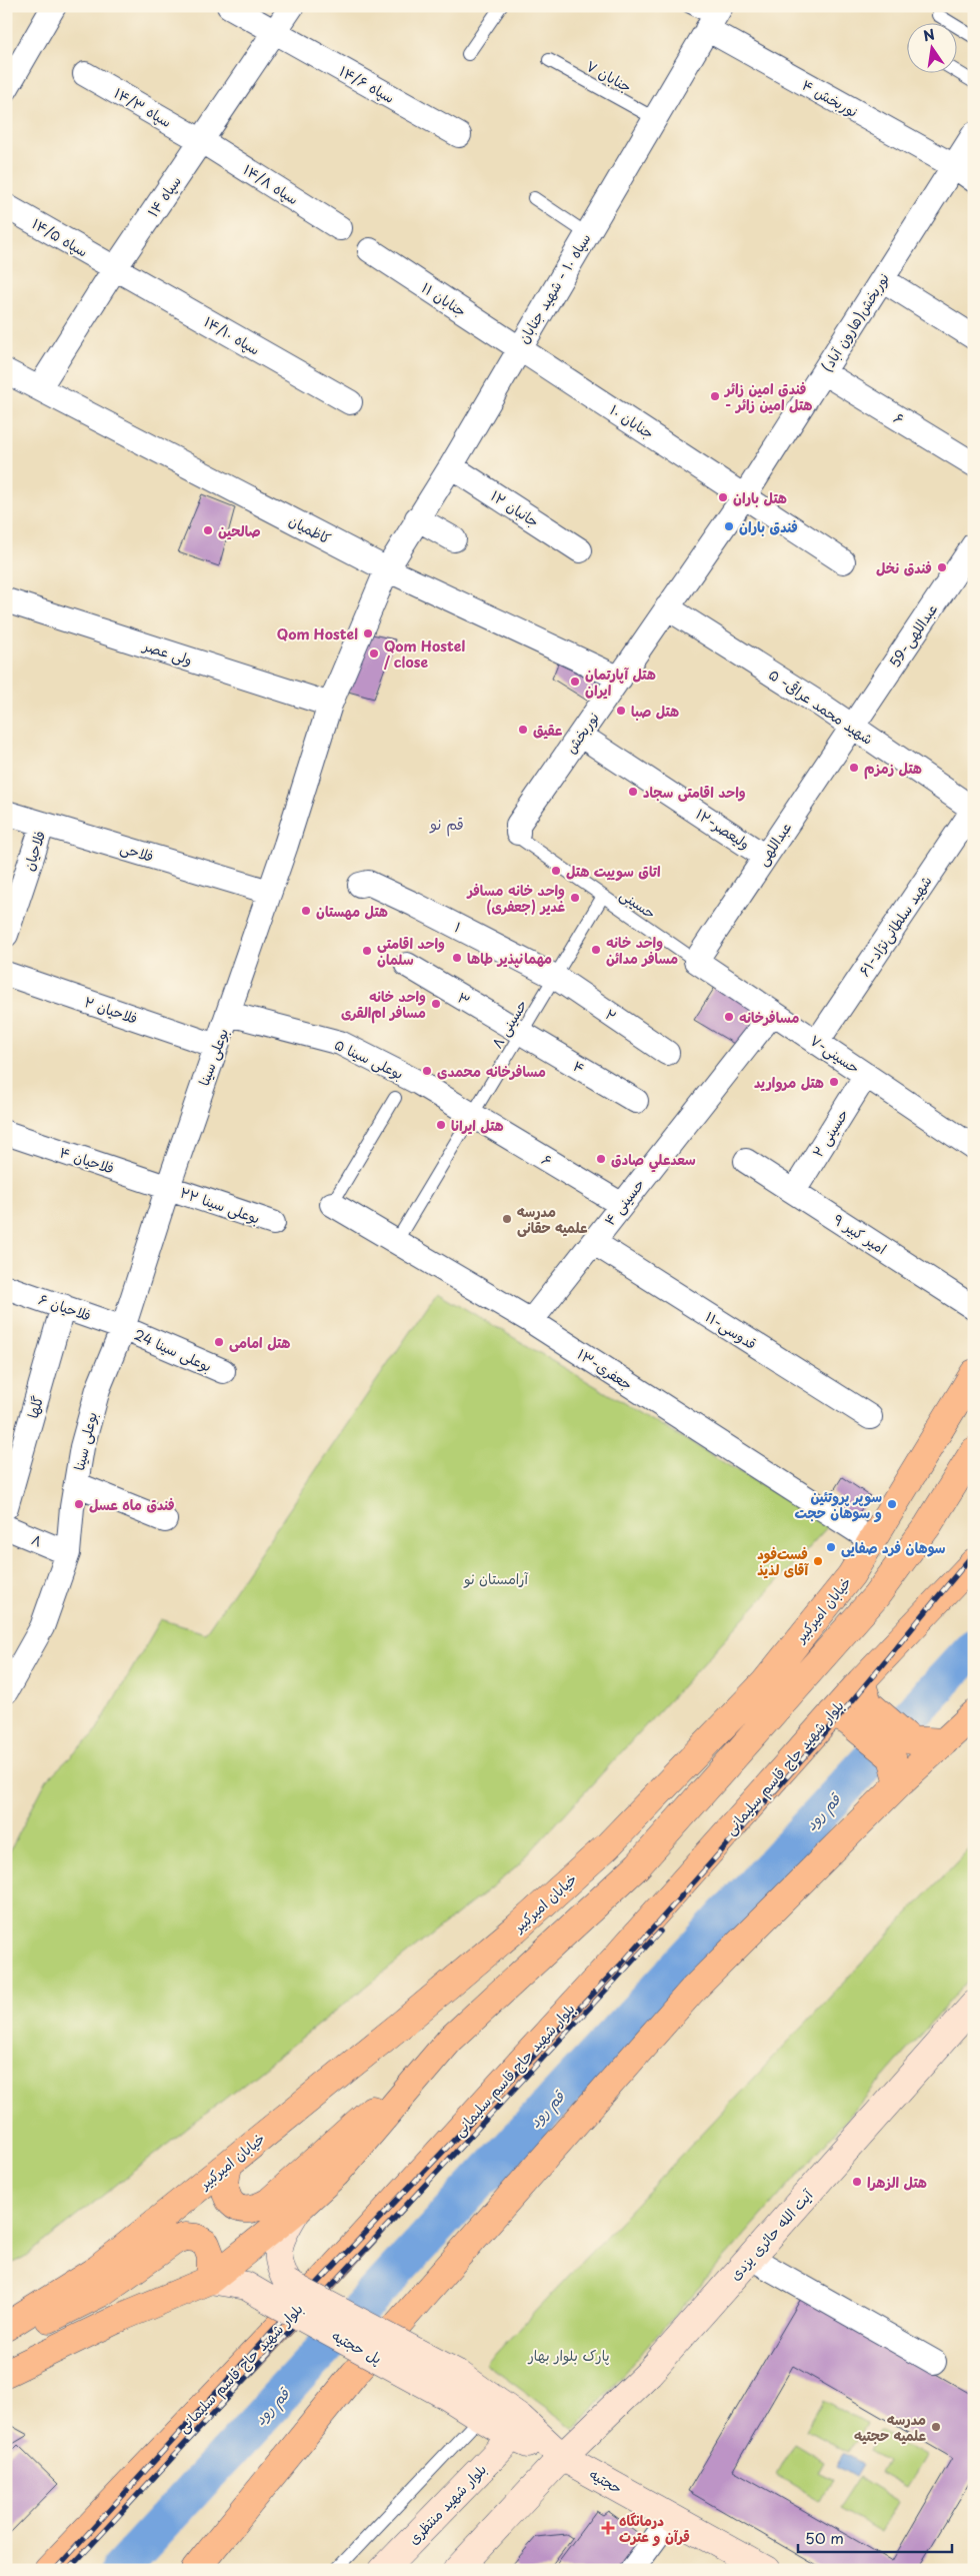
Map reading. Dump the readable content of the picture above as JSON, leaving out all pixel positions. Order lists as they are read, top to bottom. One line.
{"streets":{"main road":["خیابان امیرکبیر","بلوار شهید حاج قاسم سلیمانی","آیت الله‌ حائری‌ یزدی","پل حجتیه","حجتیه","بلوار شهید منتظری"],"street":["سپاه ۱۴/۶","نوربخش ۴","سپاه ۱۴/۳","سپاه ۱۴/۸","سپاه ۱۴","سپاه ۱۴/۵","سپاه ۱۰ - شهید جنابان","جنابان ۱۱","نوربخش(هارون آباد)","سپاه ۱۴/۱۰","۶","جنابان ۱۰","جانبان ۱۲","کاظمیان","عبداللهی-59","ولی عصر","شهید محمد عراقی- ۵","نوربخش","ولیعصر-۱۲","عبداللهی","فلاحیان","فلاحی","شهید سلطانی‌نژاد-۶۱","۱","۳","فلاحیان ۲","۲","حسینی-۷","بوعلی سینا","بوعلی سینا ۵","۴","حسینی ۲","فلاحیان ۴","حسینی ۴","بوعلی سینا ۲۲","امیر کبیر ۹","فلاحیان ۶","قدوسی-۱۱","بوعلی سینا 24","جعفری-۱۳","گلها","۸"],"lane":["جنابان ۷","حسینی","حسینی ۸"]},"crossings":[["جنابان ۷","سپاه ۱۰ - شهید جنابان"],["سپاه ۱۴/۶","سپاه ۱۴"],["نوربخش ۴","سپاه ۱۰ - شهید جنابان"],["نوربخش ۴","نوربخش(هارون آباد)"],["سپاه ۱۴/۳","سپاه ۱۴/۸"],["سپاه ۱۴/۳","سپاه ۱۴"],["سپاه ۱۴/۸","سپاه ۱۴"],["سپاه ۱۴","سپاه ۱۴/۵"],["سپاه ۱۴","سپاه ۱۴/۱۰"],["سپاه ۱۴","کاظمیان"],["سپاه ۱۴/۵","سپاه ۱۴/۱۰"],["سپاه ۱۰ - شهید جنابان","جنابان ۱۱"],["سپاه ۱۰ - شهید جنابان","جنابان ۱۰"],["سپاه ۱۰ - شهید جنابان","جانبان ۱۲"],["سپاه ۱۰ - شهید جنابان","کاظمیان"],["سپاه ۱۰ - شهید جنابان","بوعلی سینا"],["جنابان ۱۱","جنابان ۱۰"],["نوربخش(هارون آباد)","۶"],["نوربخش(هارون آباد)","جنابان ۱۰"],["نوربخش(هارون آباد)","شهید محمد عراقی- ۵"],["نوربخش(هارون آباد)","نوربخش"],["۶","حسینی ۸"],["۶","بوعلی سینا ۵"],["۶","حسینی ۴"],["کاظمیان","نوربخش"],["کاظمیان","بوعلی سینا"],["عبداللهی-59","شهید محمد عراقی- ۵"],["عبداللهی-59","عبداللهی"],["ولی عصر","بوعلی سینا"],["شهید محمد عراقی- ۵","نوربخش"],["شهید محمد عراقی- ۵","عبداللهی"],["شهید محمد عراقی- ۵","شهید سلطانی‌نژاد-۶۱"],["نوربخش","ولیعصر-۱۲"],["نوربخش","حسینی"],["ولیعصر-۱۲","عبداللهی"],["عبداللهی","حسینی"],["عبداللهی","حسینی-۷"],["فلاحیان","فلاحی"],["فلاحی","بوعلی سینا"],["حسینی","حسینی ۸"],["حسینی","حسینی-۷"],["شهید سلطانی‌نژاد-۶۱","حسینی-۷"],["۱","۲"],["۱","حسینی ۸"],["۳","حسینی ۸"],["۳","۴"],["فلاحیان ۲","بوعلی سینا"],["۲","حسینی ۸"],["حسینی ۸","بوعلی سینا ۵"],["حسینی ۸","۴"],["حسینی ۸","جعفری-۱۳"],["حسینی-۷","حسینی ۲"],["حسینی-۷","حسینی ۴"],["بوعلی سینا","بوعلی سینا ۵"],["بوعلی سینا","فلاحیان ۴"],["بوعلی سینا","بوعلی سینا ۲۲"],["بوعلی سینا","فلاحیان ۶"],["بوعلی سینا","بوعلی سینا 24"],["بوعلی سینا","۸"],["حسینی ۲","امیر کبیر ۹"],["فلاحیان ۴","بوعلی سینا ۲۲"],["حسینی ۴","قدوسی-۱۱"],["حسینی ۴","جعفری-۱۳"],["فلاحیان ۶","بوعلی سینا 24"],["فلاحیان ۶","گلها"],["جعفری-۱۳","خیابان امیرکبیر"],["خیابان امیرکبیر","پل حجتیه"],["آیت الله‌ حائری‌ یزدی","حجتیه"],["پل حجتیه","حجتیه"]],"districts":["قم نو"],"water":["قم رود"],"parks":["آرامستان نو","پارک بلوار بهار"],"places":{"other":["فندق امین زائر - هتل امین زائر","هتل باران","فندق باران","صالحین","فندق نخل","Qom Hostel","Qom Hostel / close","هتل آپارتمان ایران","هتل صبا","عقیق","هتل زمزم","واحد اقامتی سجاد","اتاق سوییت هتل","واحد خانه مسافر غدیر (جعفری)","هتل مهستان","واحد خانه مسافر مدائن","واحد اقامتی سلمان","مهمانپذیر طاها","واحد خانه مسافر ام‌القری","مسافرخانه","مسافرخانه محمدی","هتل مروارید","هتل ایرانا","سعدعلي صادق","مدرسه علمیه حقانی","هتل امامی","فندق ماه عسل","سوپر پروتئین و سوهان حجت","سوهان فرد صفایی","فست‌فود آقای لذیذ","هتل الزهرا","مدرسه علمیه حجتیه"],"health":["درمانگاه قرآن و عترت"]},"scale_bar":"50 m","north":"top"}
